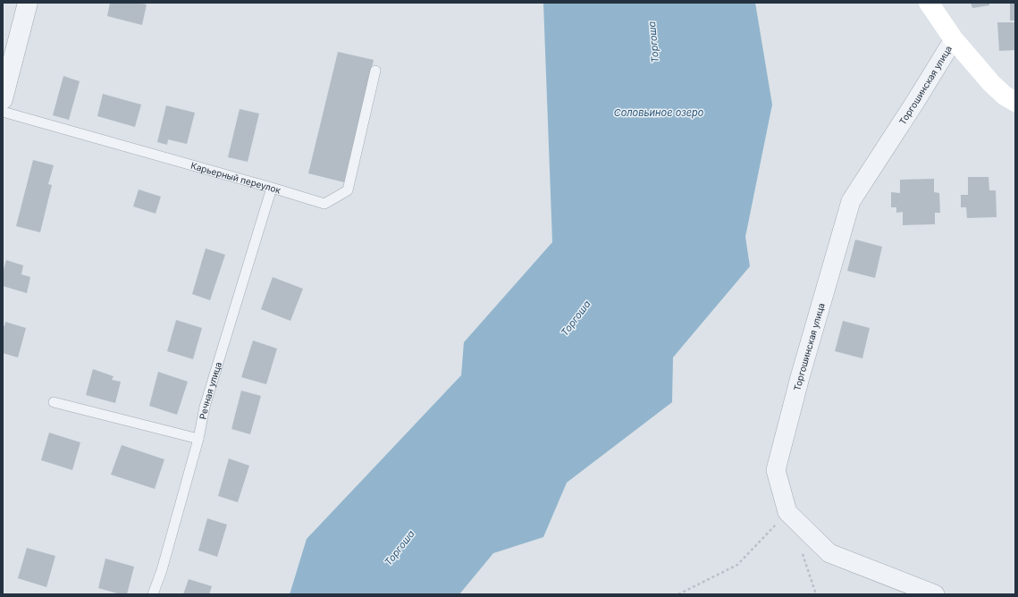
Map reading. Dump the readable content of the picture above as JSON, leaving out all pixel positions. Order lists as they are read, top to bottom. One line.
{"streets":{"street":["Торгошинская улица"],"lane":["Карьерный переулок","Речная улица"]},"crossings":[["Карьерный переулок","Речная улица"]],"water":["Торгоша","Соловьиное озеро"]}
